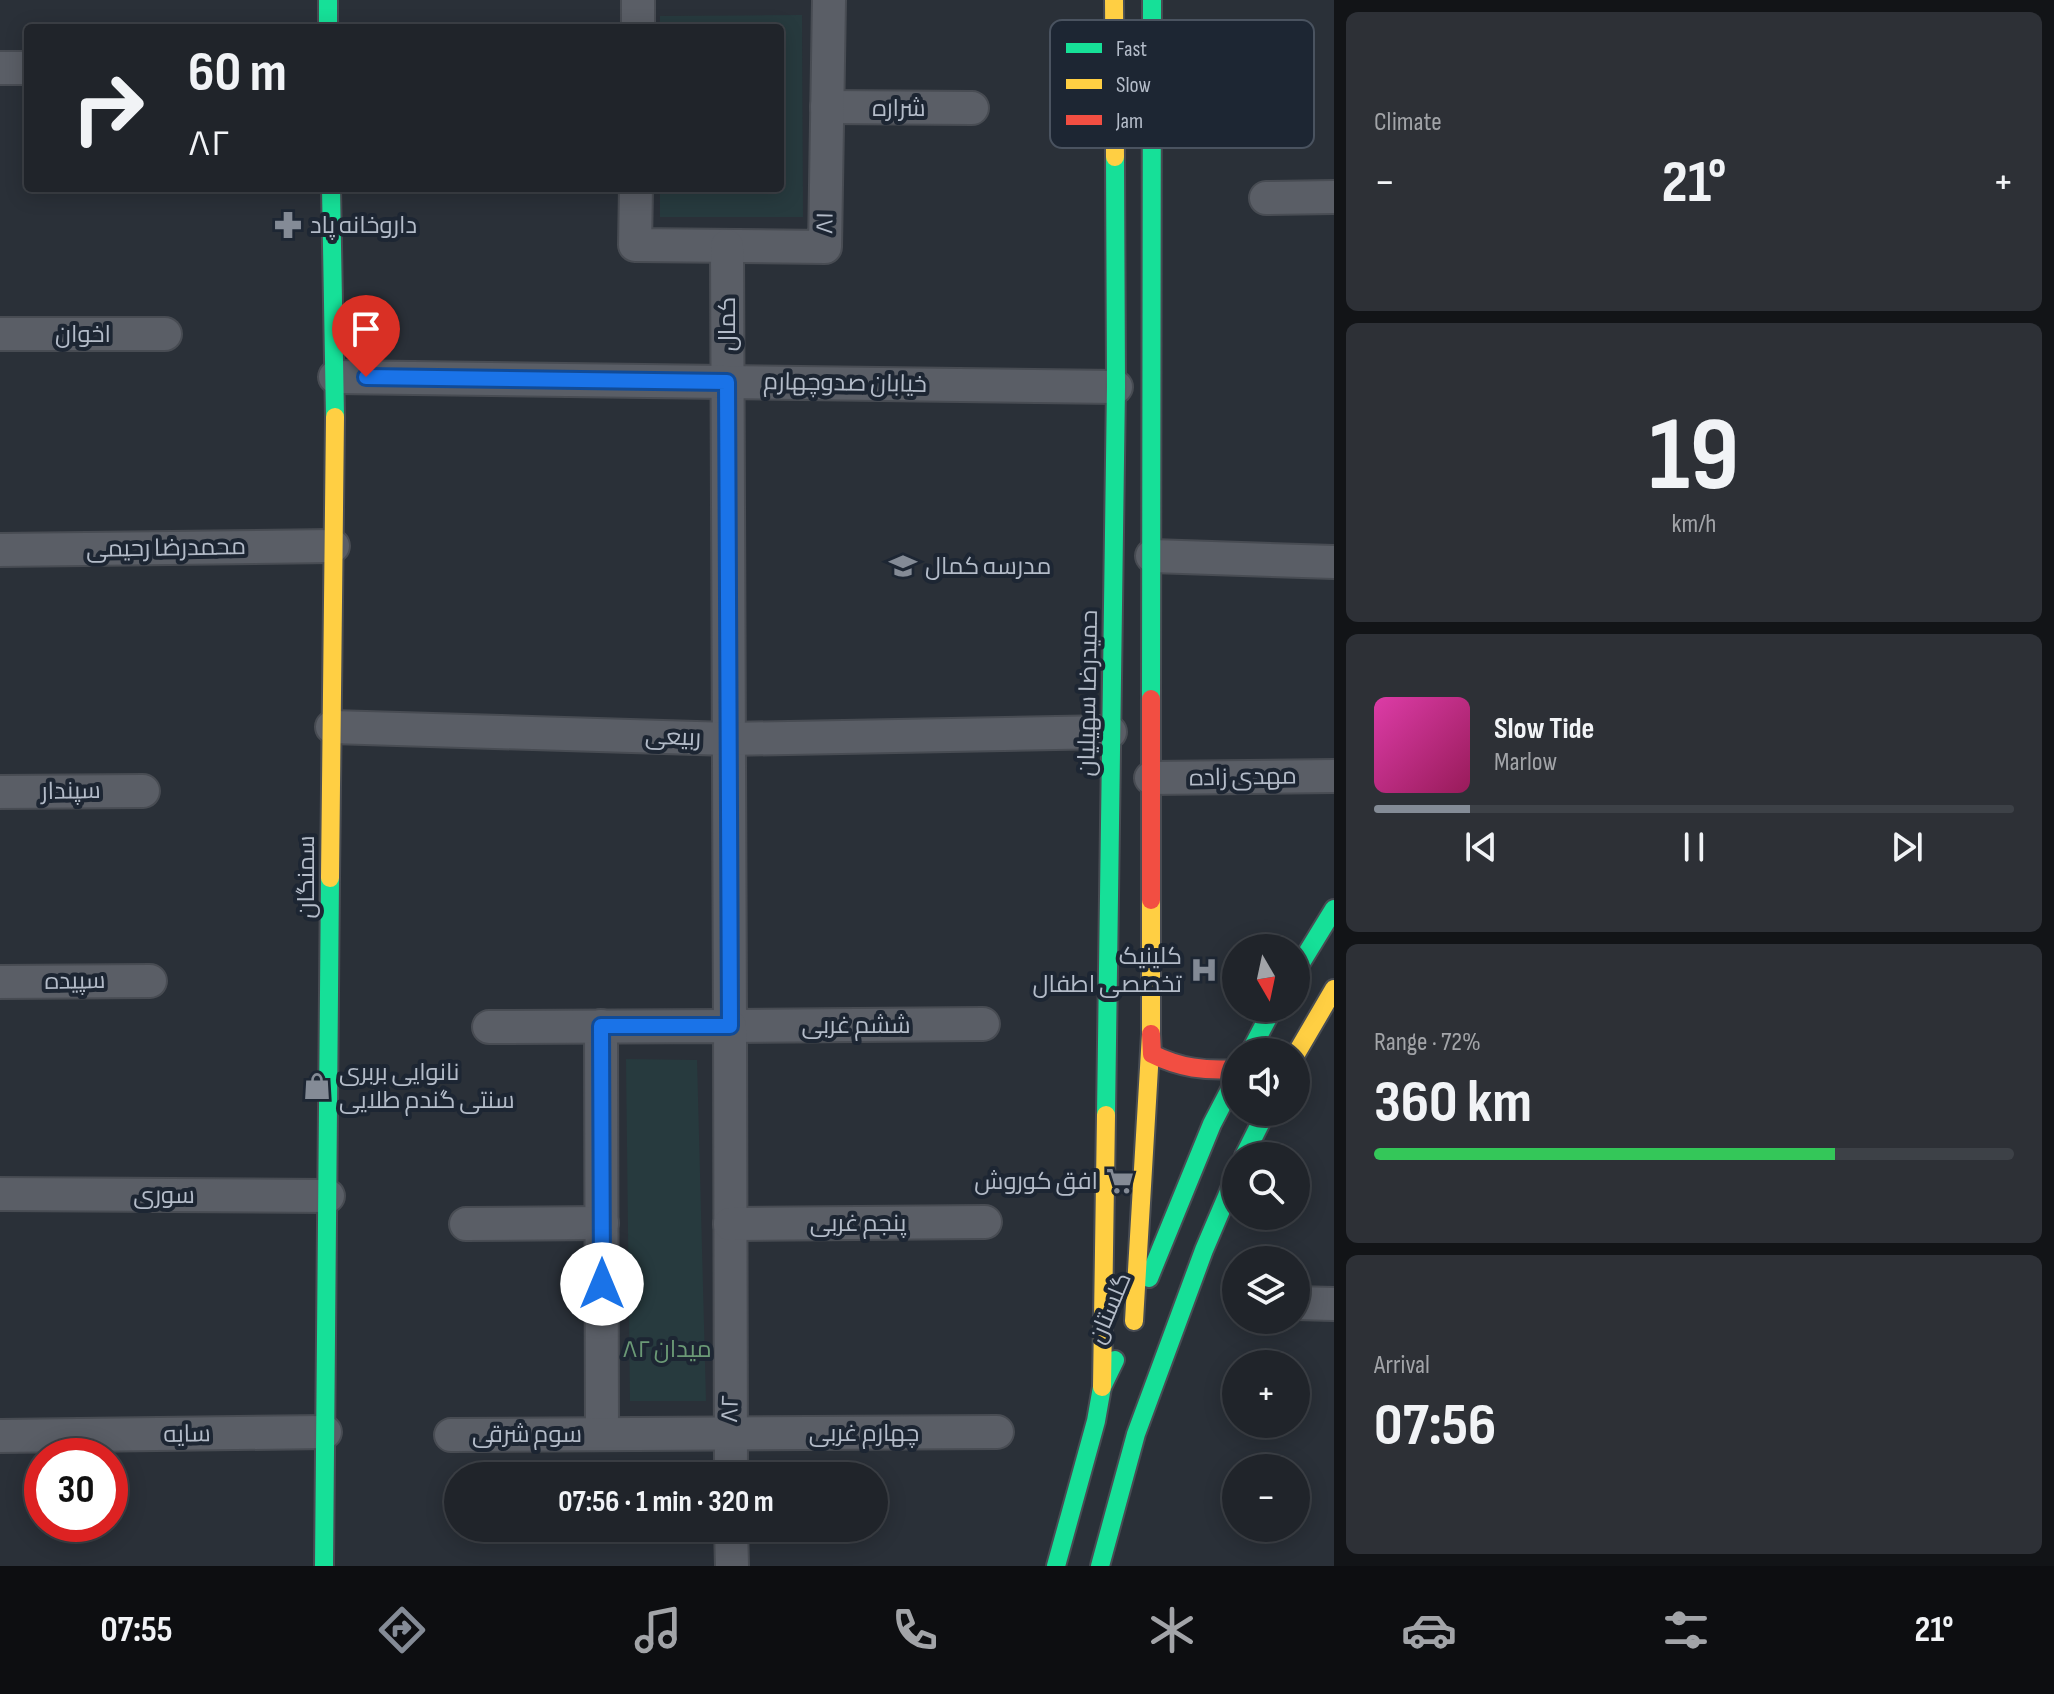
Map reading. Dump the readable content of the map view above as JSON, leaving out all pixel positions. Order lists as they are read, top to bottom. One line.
{"streets":{"main road":["حمیدرضا سهیلیان","سمنگان","گلستان"],"street":["شراره","۸۱","کمال","اخوان","خیابان صدوچهارم","محمدرضا رحیمی","ربیعی","مهدی زاده","سپندار","سپیده","ششم غربی","سوری","پنجم غربی","۸۲","چهارم غربی","سایه","سوم شرقی"]},"crossings":[["شراره","۸۱"],["۸۱","کمال"],["کمال","خیابان صدوچهارم"],["کمال","ربیعی"],["کمال","ششم غربی"],["کمال","۸۲"],["خیابان صدوچهارم","حمیدرضا سهیلیان"],["خیابان صدوچهارم","سمنگان"],["محمدرضا رحیمی","سمنگان"],["حمیدرضا سهیلیان","ربیعی"],["حمیدرضا سهیلیان","مهدی زاده"],["حمیدرضا سهیلیان","گلستان"],["ربیعی","سمنگان"],["سمنگان","سوری"],["سمنگان","سایه"],["ششم غربی","۸۲"],["پنجم غربی","۸۲"],["۸۲","چهارم غربی"],["۸۲","سوم شرقی"]],"parks":["میدان ۸۲"],"places":{"pharmacy":["داروخانه پاد"],"school or university":["مدرسه کمال"],"hospital":["کلینیک تخصصی اطفال"],"shop":["نانوایی بربری سنتی گندم طلایی"],"supermarket":["افق کوروش"]},"legend":["Fast","Slow","Jam"],"north":"bottom","page":{"tile":["Climate",["19","km/h"],["Range · 72%","360 km"],["Arrival","07:56"]],"turn":["60 m","۸۲"],"heat":["−","21°","+"],"song":["Slow Tide","Marlow"],"map_buttons":["+","−"],"limit":"30","trip":"07:56 · 1 min · 320 m","tabs":["07:55","21°"]}}
